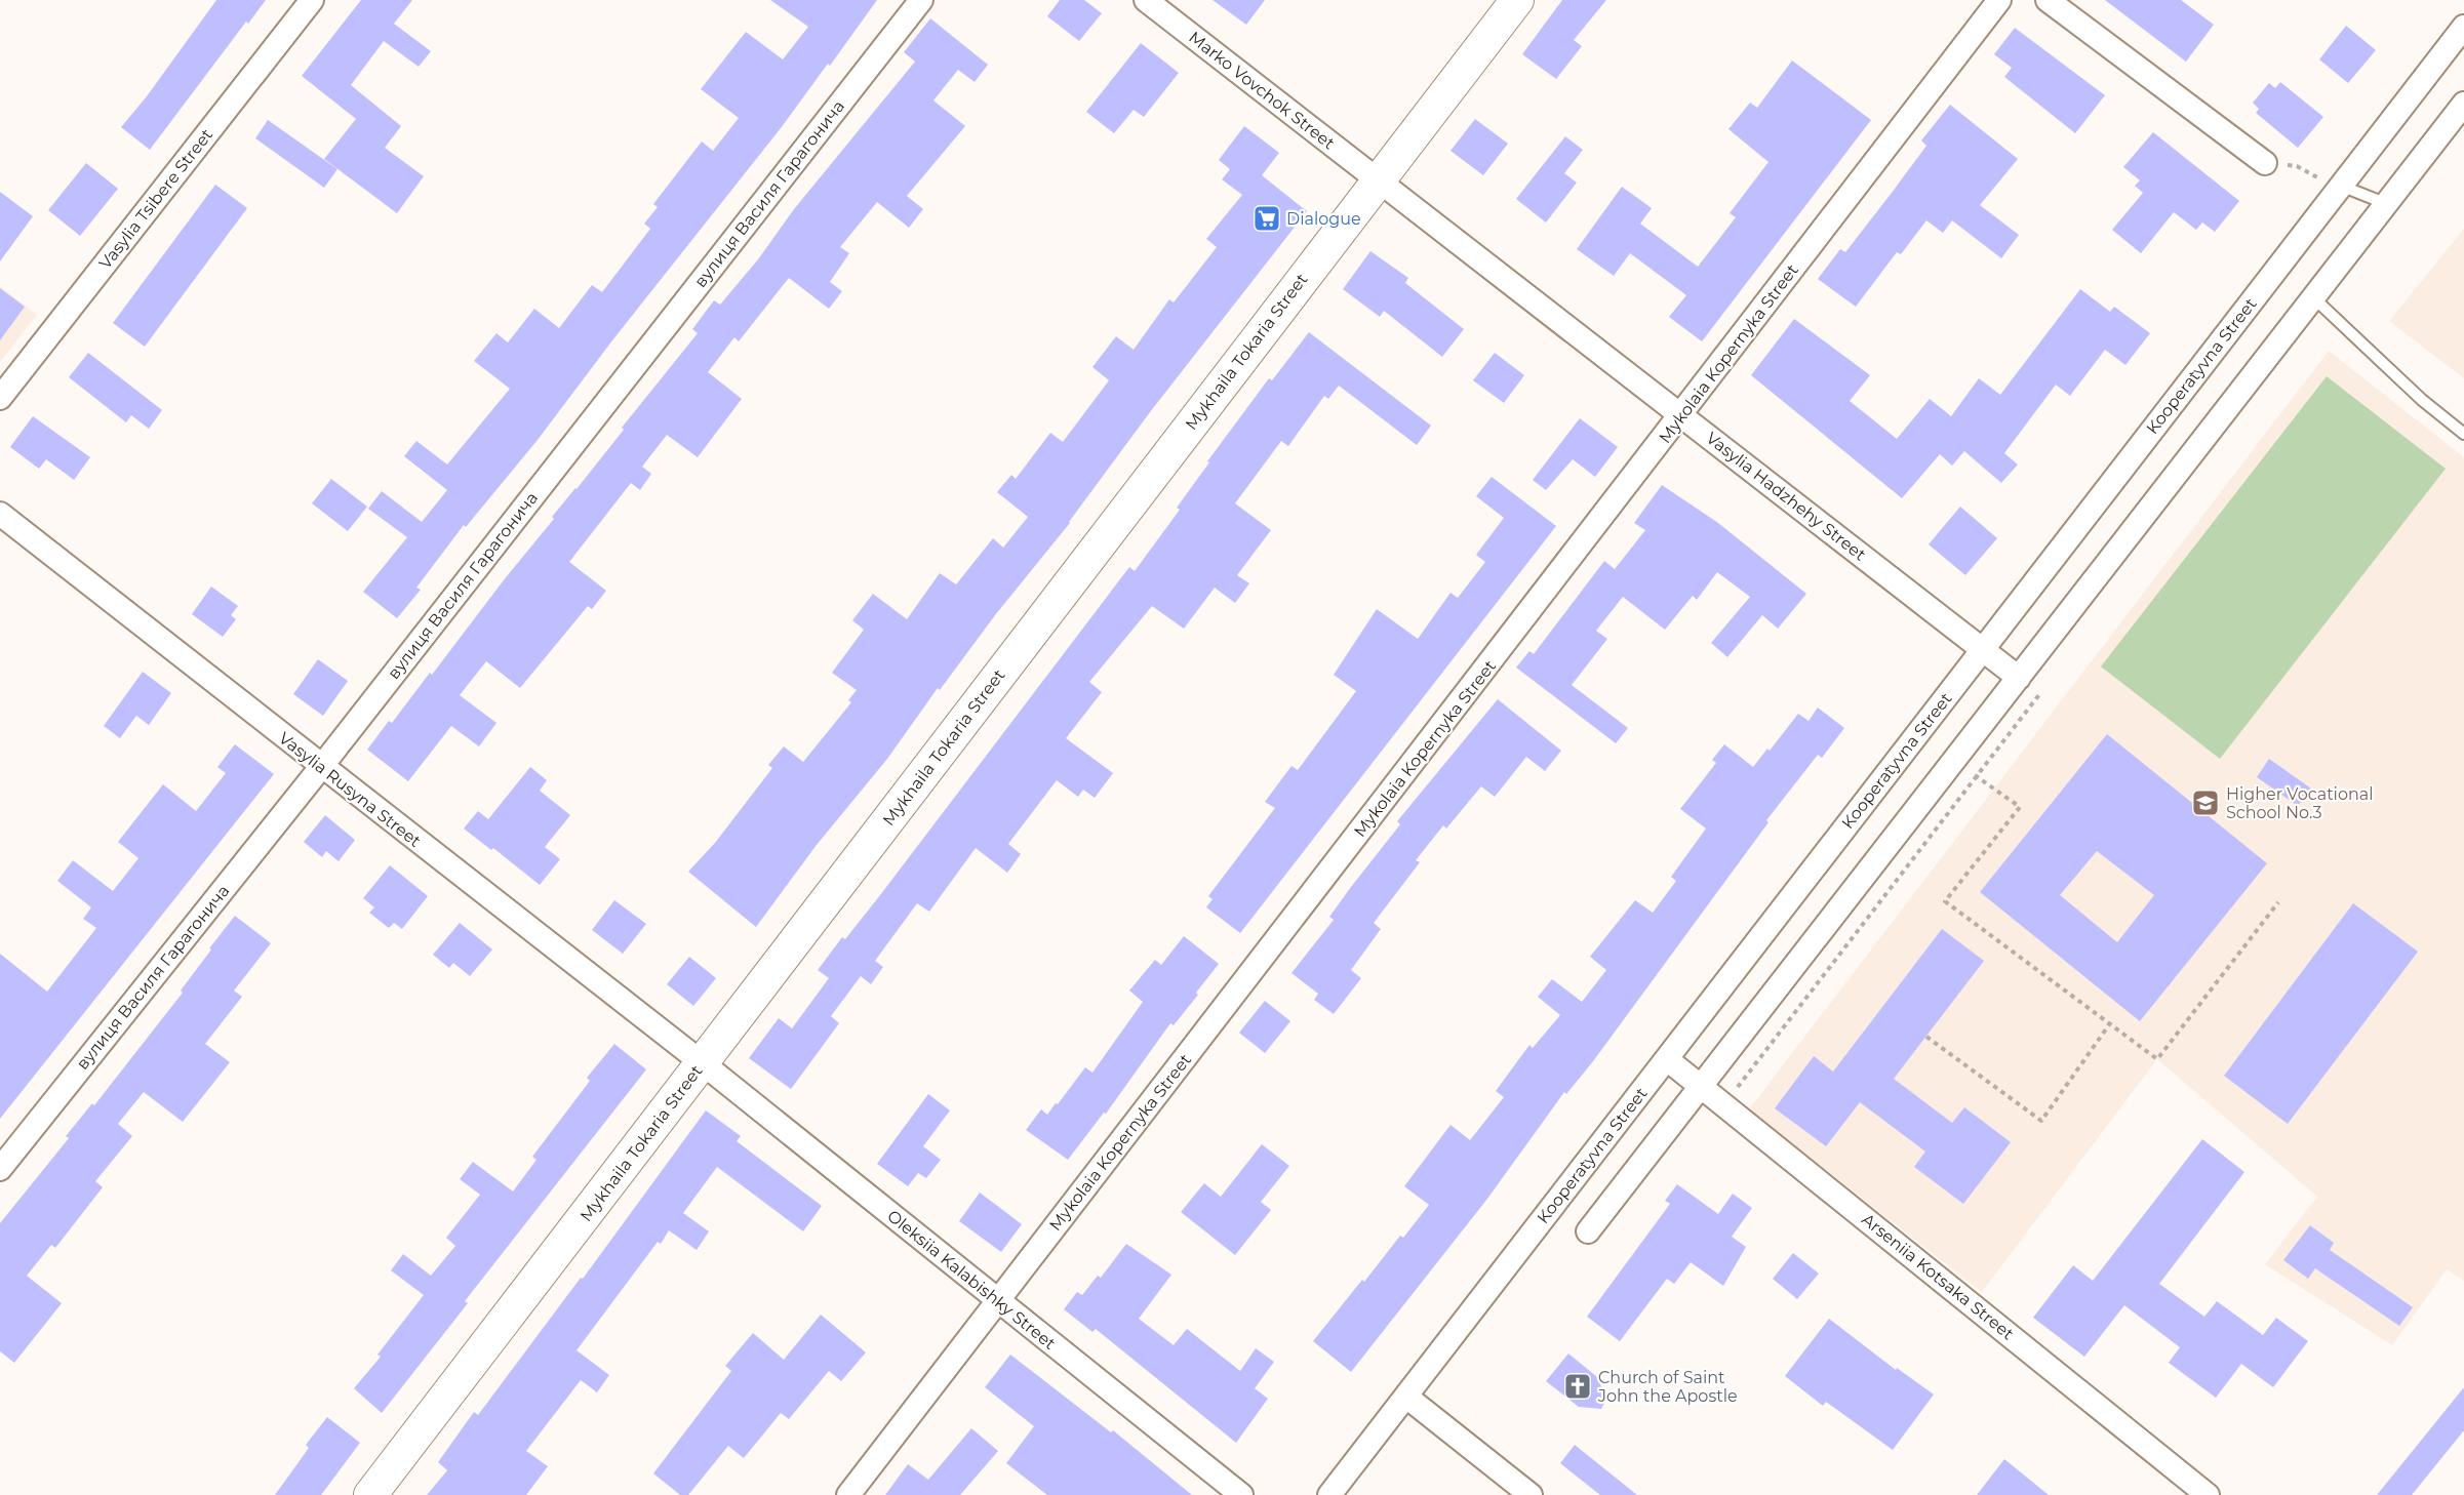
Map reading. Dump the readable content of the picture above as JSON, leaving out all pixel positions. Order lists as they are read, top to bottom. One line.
{"streets":{"street":["Marko Vovchok Street","вулиця Василя Гарагонича","Vasylia Tsibere Street","Mykhaila Tokaria Street","Mykolaia Kopernyka Street","Kooperatyvna Street","Vasylia Hadzhehy Street","Vasylia Rusyna Street","Arseniia Kotsaka Street","Oleksiia Kalabishky Street"]},"crossings":[["Marko Vovchok Street","Mykhaila Tokaria Street"],["Marko Vovchok Street","Vasylia Hadzhehy Street"],["вулиця Василя Гарагонича","Vasylia Rusyna Street"],["Mykhaila Tokaria Street","Vasylia Hadzhehy Street"],["Mykhaila Tokaria Street","Vasylia Rusyna Street"],["Mykhaila Tokaria Street","Oleksiia Kalabishky Street"],["Mykolaia Kopernyka Street","Vasylia Hadzhehy Street"],["Mykolaia Kopernyka Street","Oleksiia Kalabishky Street"],["Kooperatyvna Street","Vasylia Hadzhehy Street"],["Kooperatyvna Street","Arseniia Kotsaka Street"],["Vasylia Rusyna Street","Oleksiia Kalabishky Street"]],"places":{"supermarket":["Dialogue"],"school or university":["Higher Vocational School No.3"],"church":["Church of Saint John the Apostle"]}}
